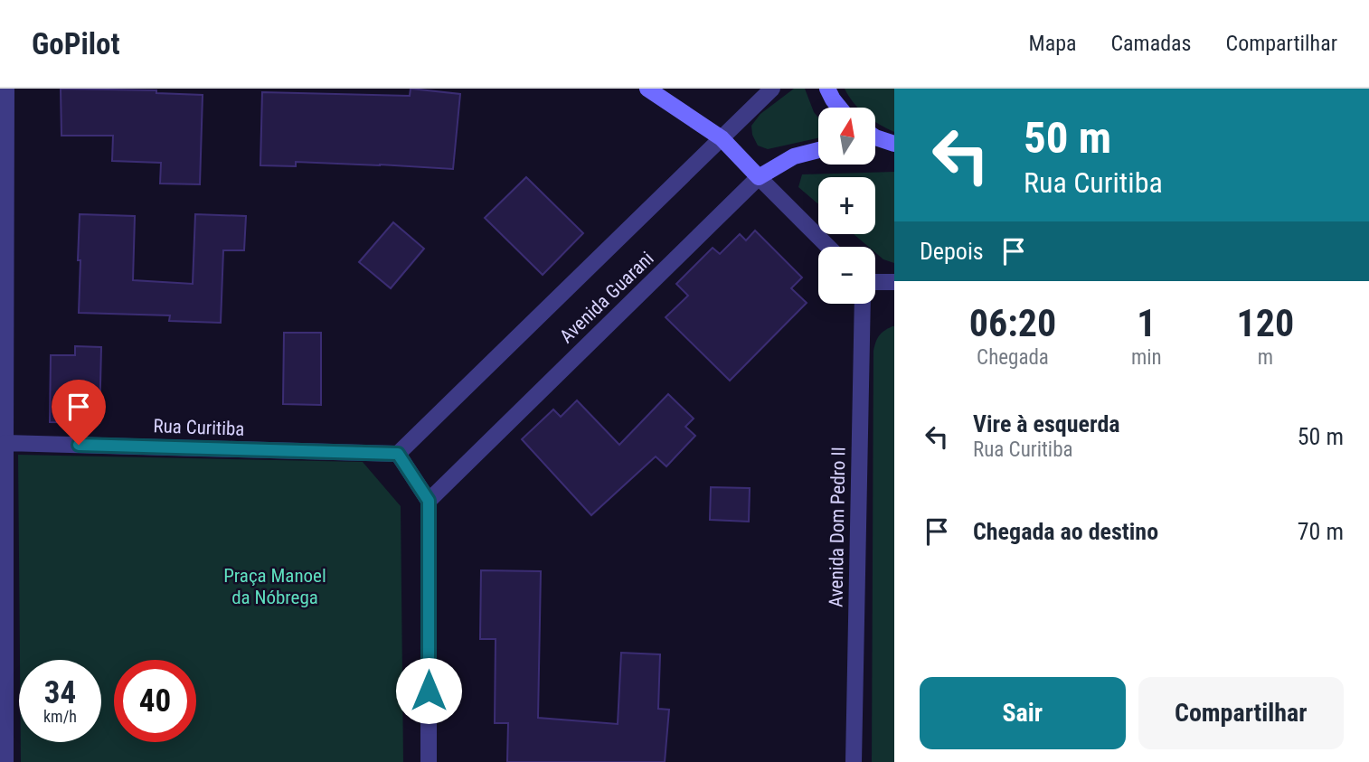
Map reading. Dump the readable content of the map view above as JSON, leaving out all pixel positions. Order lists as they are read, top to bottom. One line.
{"streets":{"main road":["Avenida Guarani"],"street":["Rua Curitiba","Avenida Dom Pedro II"]},"crossings":[["Avenida Guarani","Rua Curitiba"]],"parks":["Praça Manoel da Nóbrega"],"north":"top","page":{"header":"GoPilot","nav":["Mapa","Camadas","Compartilhar"],"turn":["50 m","Rua Curitiba"],"map_buttons":["+","−"],"then":"Depois","eta":["06:20","Chegada","1","min","120","m"],"list":[{"name":"Vire à esquerda","note":"Rua Curitiba","value":"50 m"},{"name":"Chegada ao destino","value":"70 m"}],"speed":"34 km/h","limit":"40","buttons":["Sair","Compartilhar"]}}
